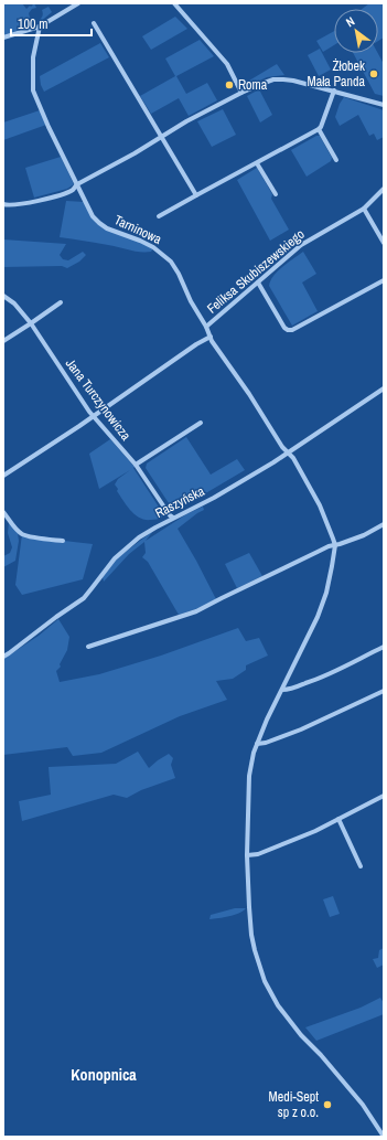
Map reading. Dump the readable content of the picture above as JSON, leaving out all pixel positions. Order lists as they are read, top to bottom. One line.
{"streets":{"street":["Tarninowa","Feliksa Skubiszewskiego","Jana Turczynowicza","Raszyńska"]},"crossings":[["Tarninowa","Feliksa Skubiszewskiego"],["Tarninowa","Raszyńska"],["Jana Turczynowicza","Raszyńska"]],"districts":["Konopnica"],"places":["Żłobek Mała Panda","Roma","Medi-Sept sp z o.o."],"scale_bar":"100 m","north":"top left"}
